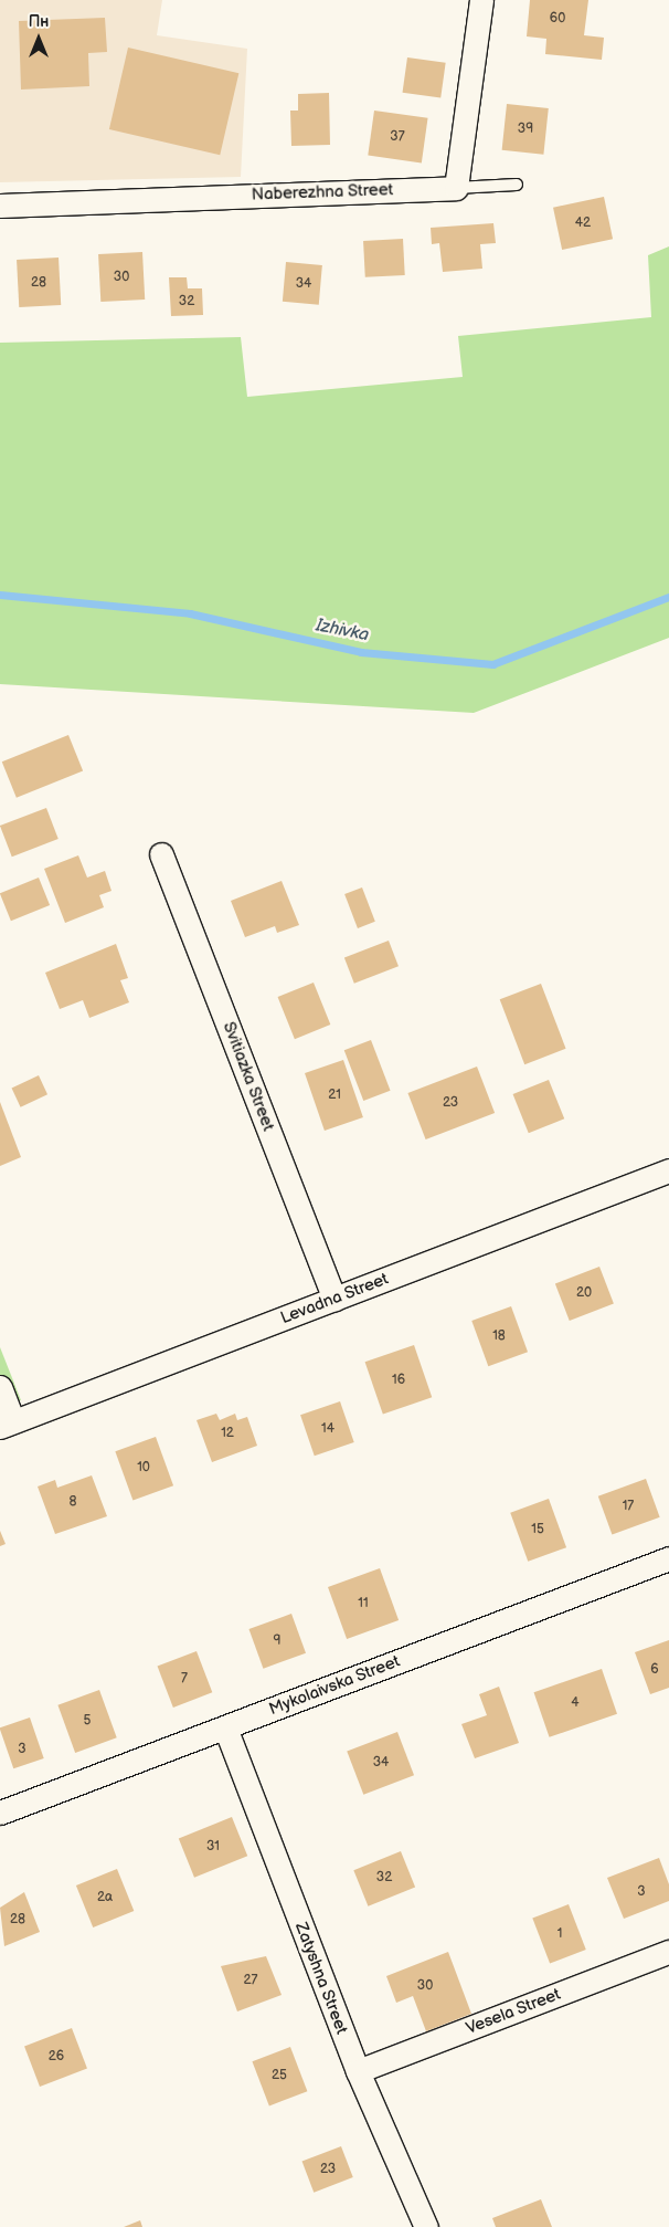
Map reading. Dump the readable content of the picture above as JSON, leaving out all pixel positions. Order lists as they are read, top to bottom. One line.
{"streets":{"street":["Naberezhna Street","Svitiazka Street","Levadna Street","Mykolaivska Street","Zatyshna Street","Vesela Street"]},"crossings":[["Svitiazka Street","Levadna Street"],["Mykolaivska Street","Zatyshna Street"],["Zatyshna Street","Vesela Street"]],"water":["Izhivka"],"house_numbers":["60","39","37","42","30","28","34","32","21","23","20","18","16","14","12","10","8","17","15","11","9","6","7","4","5","3","34","31","32","3","2а","28","1","27","30","26","25","23"],"north":"top"}
